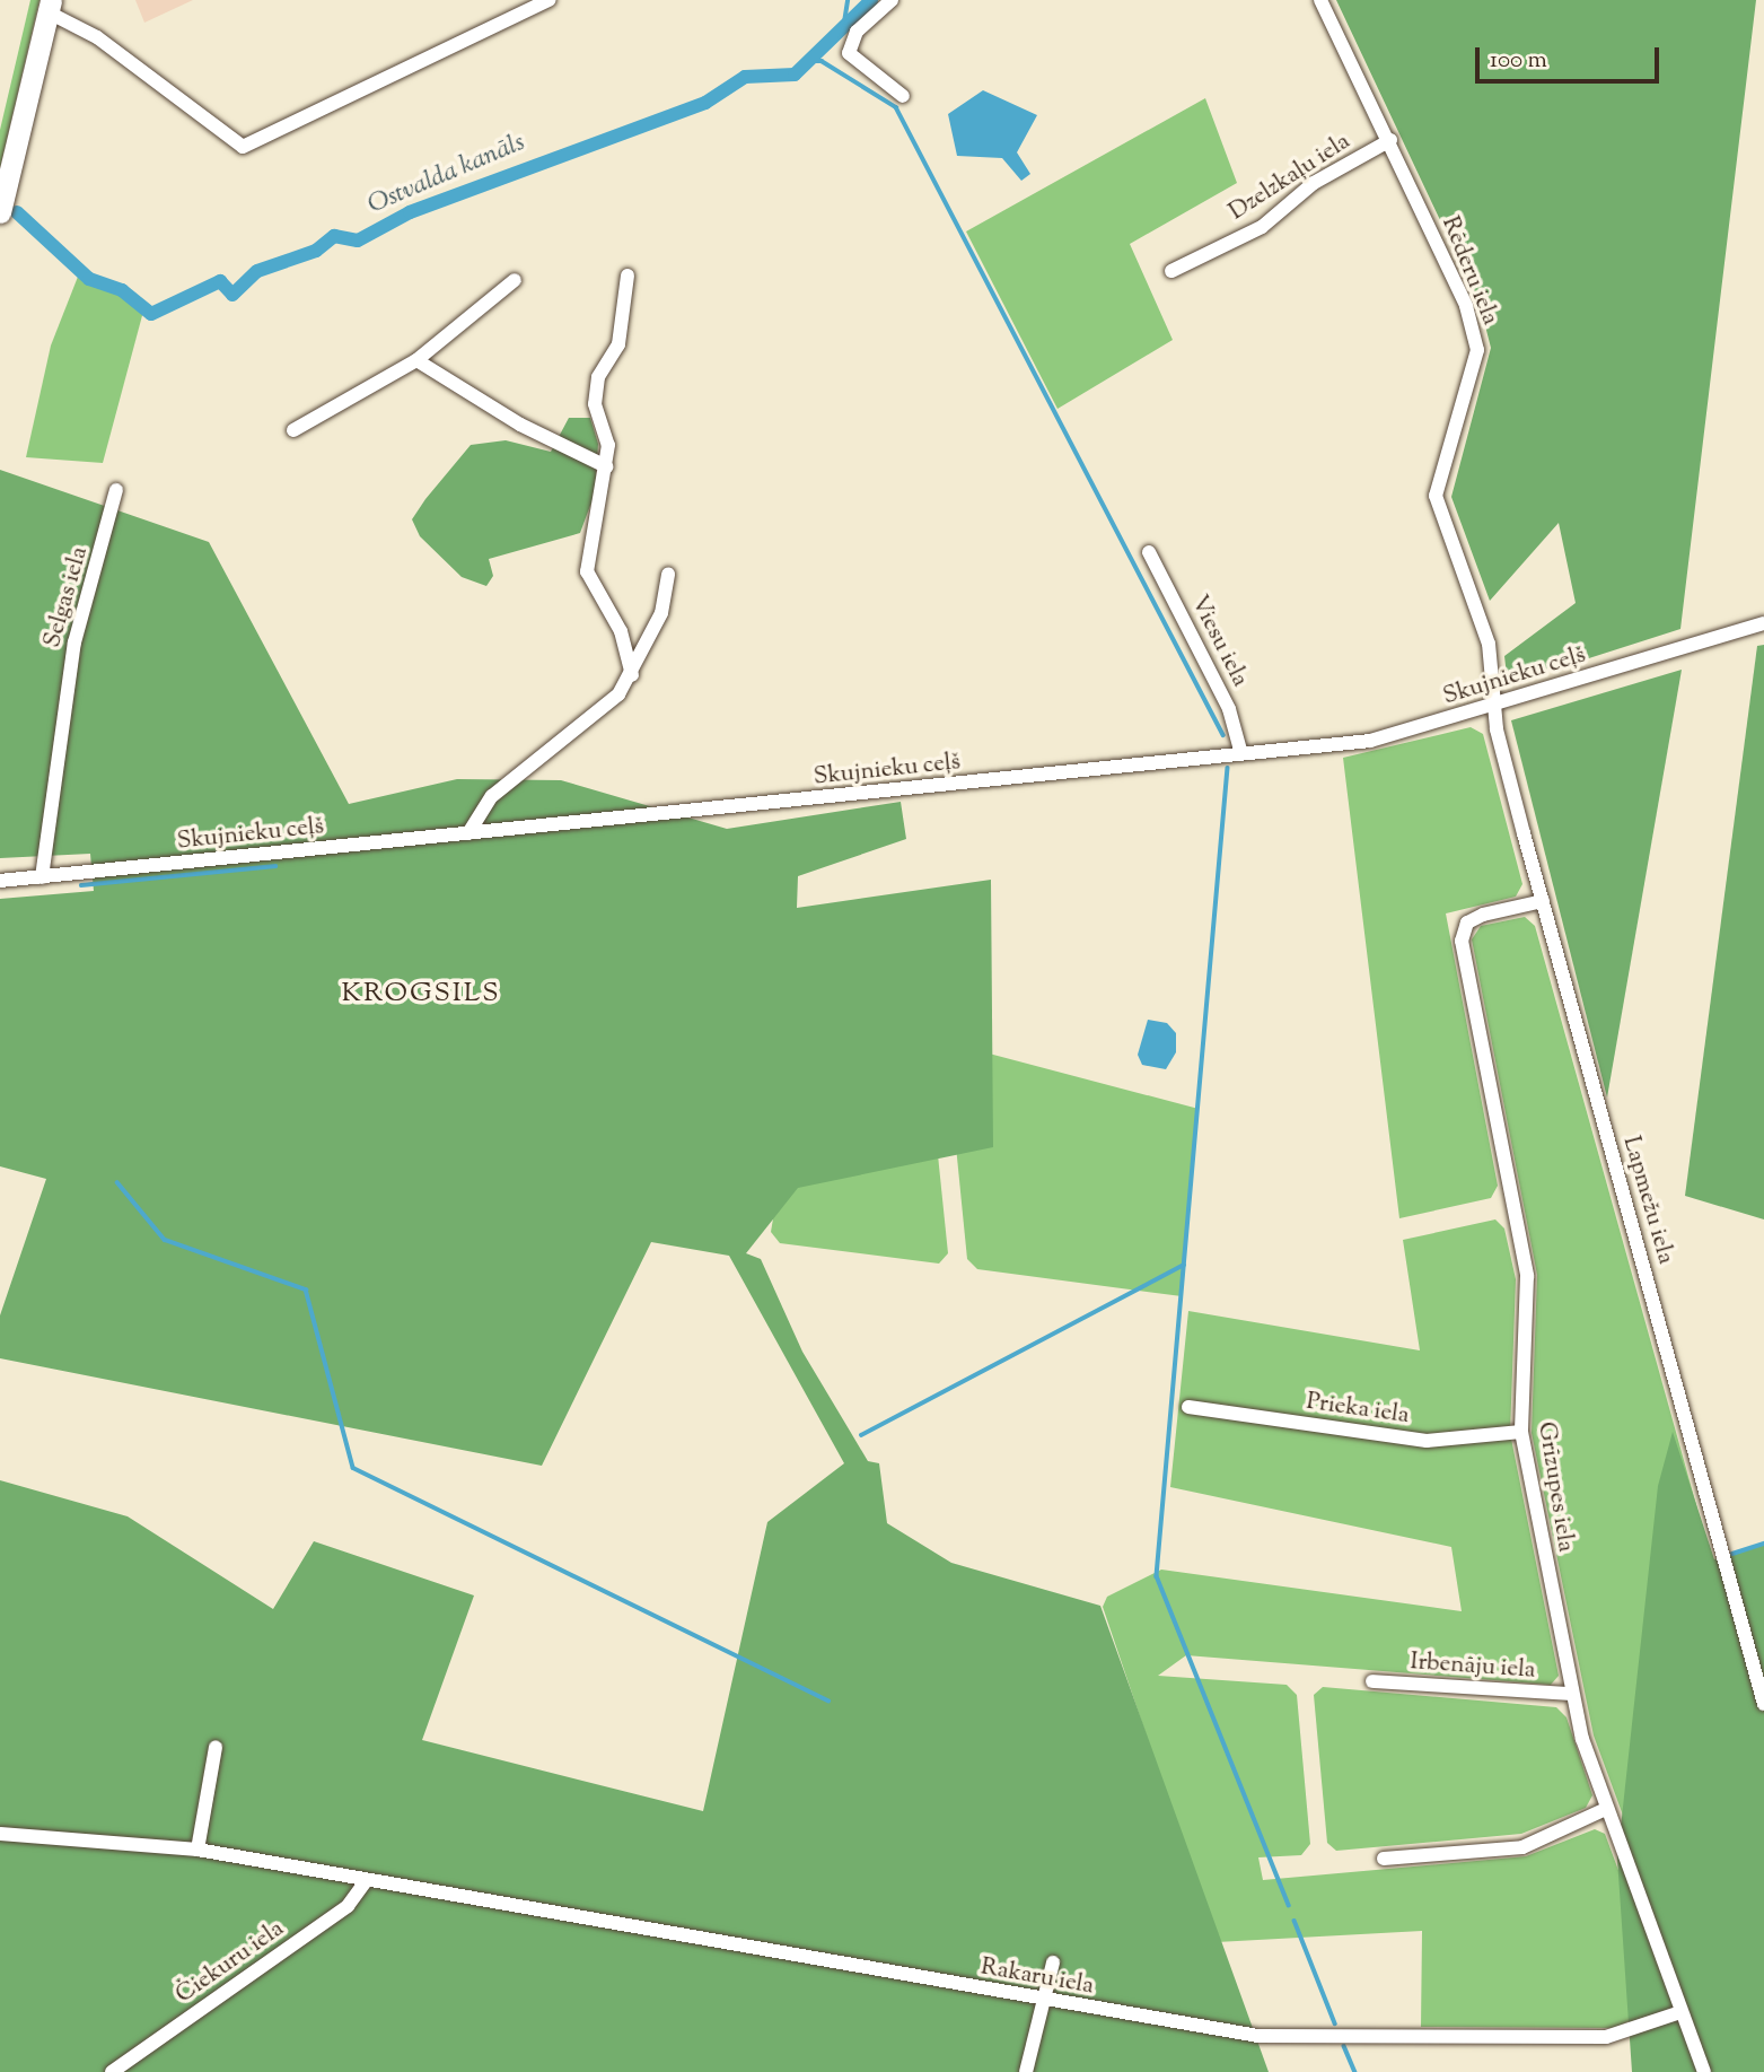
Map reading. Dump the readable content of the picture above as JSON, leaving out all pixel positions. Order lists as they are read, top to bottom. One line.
{"streets":{"street":["Dzelzkaļu iela","Rēderu iela","Selgas iela","Viesu iela","Skujnieku ceļš","Lapmežu iela","Prieka iela","Grīzupes iela","Irbenāju iela","Čiekuru iela","Rakaru iela"]},"crossings":[["Dzelzkaļu iela","Rēderu iela"],["Rēderu iela","Skujnieku ceļš"],["Rēderu iela","Lapmežu iela"],["Selgas iela","Skujnieku ceļš"],["Viesu iela","Skujnieku ceļš"],["Skujnieku ceļš","Lapmežu iela"],["Lapmežu iela","Grīzupes iela"],["Prieka iela","Grīzupes iela"],["Grīzupes iela","Irbenāju iela"],["Grīzupes iela","Rakaru iela"],["Čiekuru iela","Rakaru iela"]],"districts":["KROGSILS"],"water":["Ostvalda kanāls"],"scale_bar":"100 m"}
